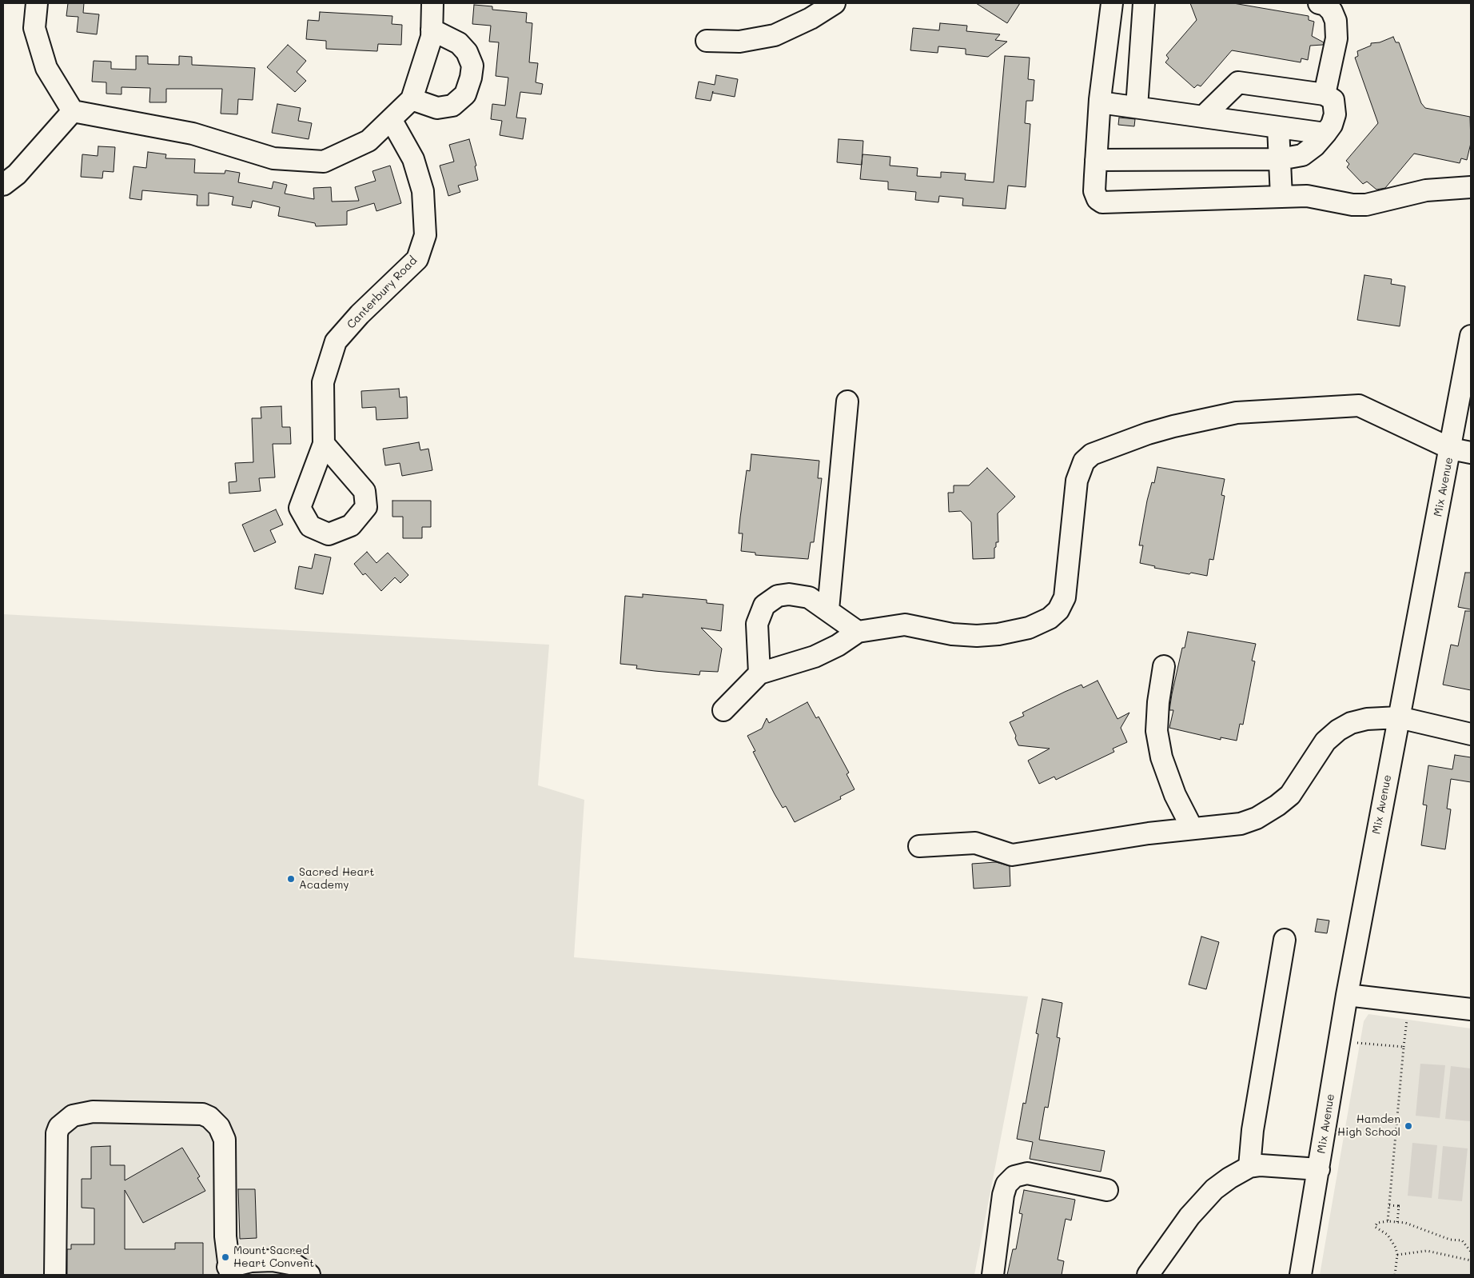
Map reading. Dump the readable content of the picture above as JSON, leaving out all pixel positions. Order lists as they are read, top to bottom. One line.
{"streets":{"street":["Canterbury Road","Mix Avenue"]},"places":["Sacred Heart Academy","Hamden High School","Mount Sacred Heart Convent"]}
